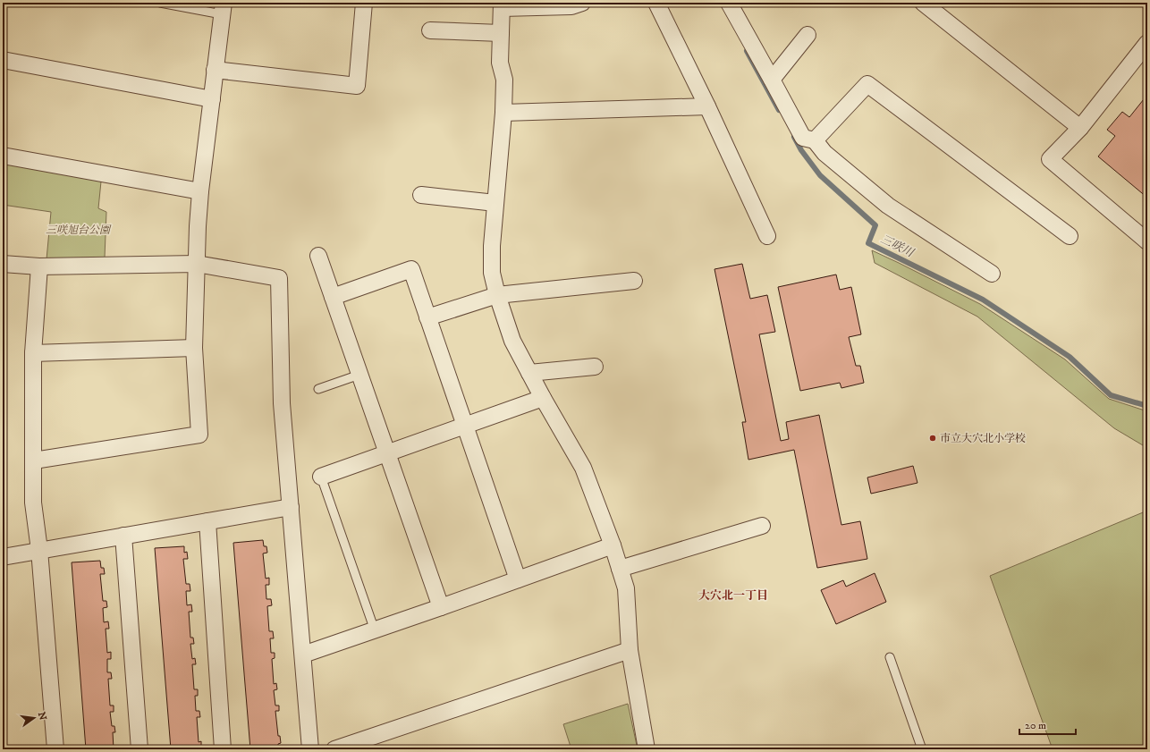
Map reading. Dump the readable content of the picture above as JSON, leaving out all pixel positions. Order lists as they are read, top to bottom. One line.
{"districts":["大穴北一丁目"],"water":["三咲川"],"parks":["三咲旭台公園"],"places":["市立大穴北小学校"],"scale_bar":"20 m","north":"right"}
